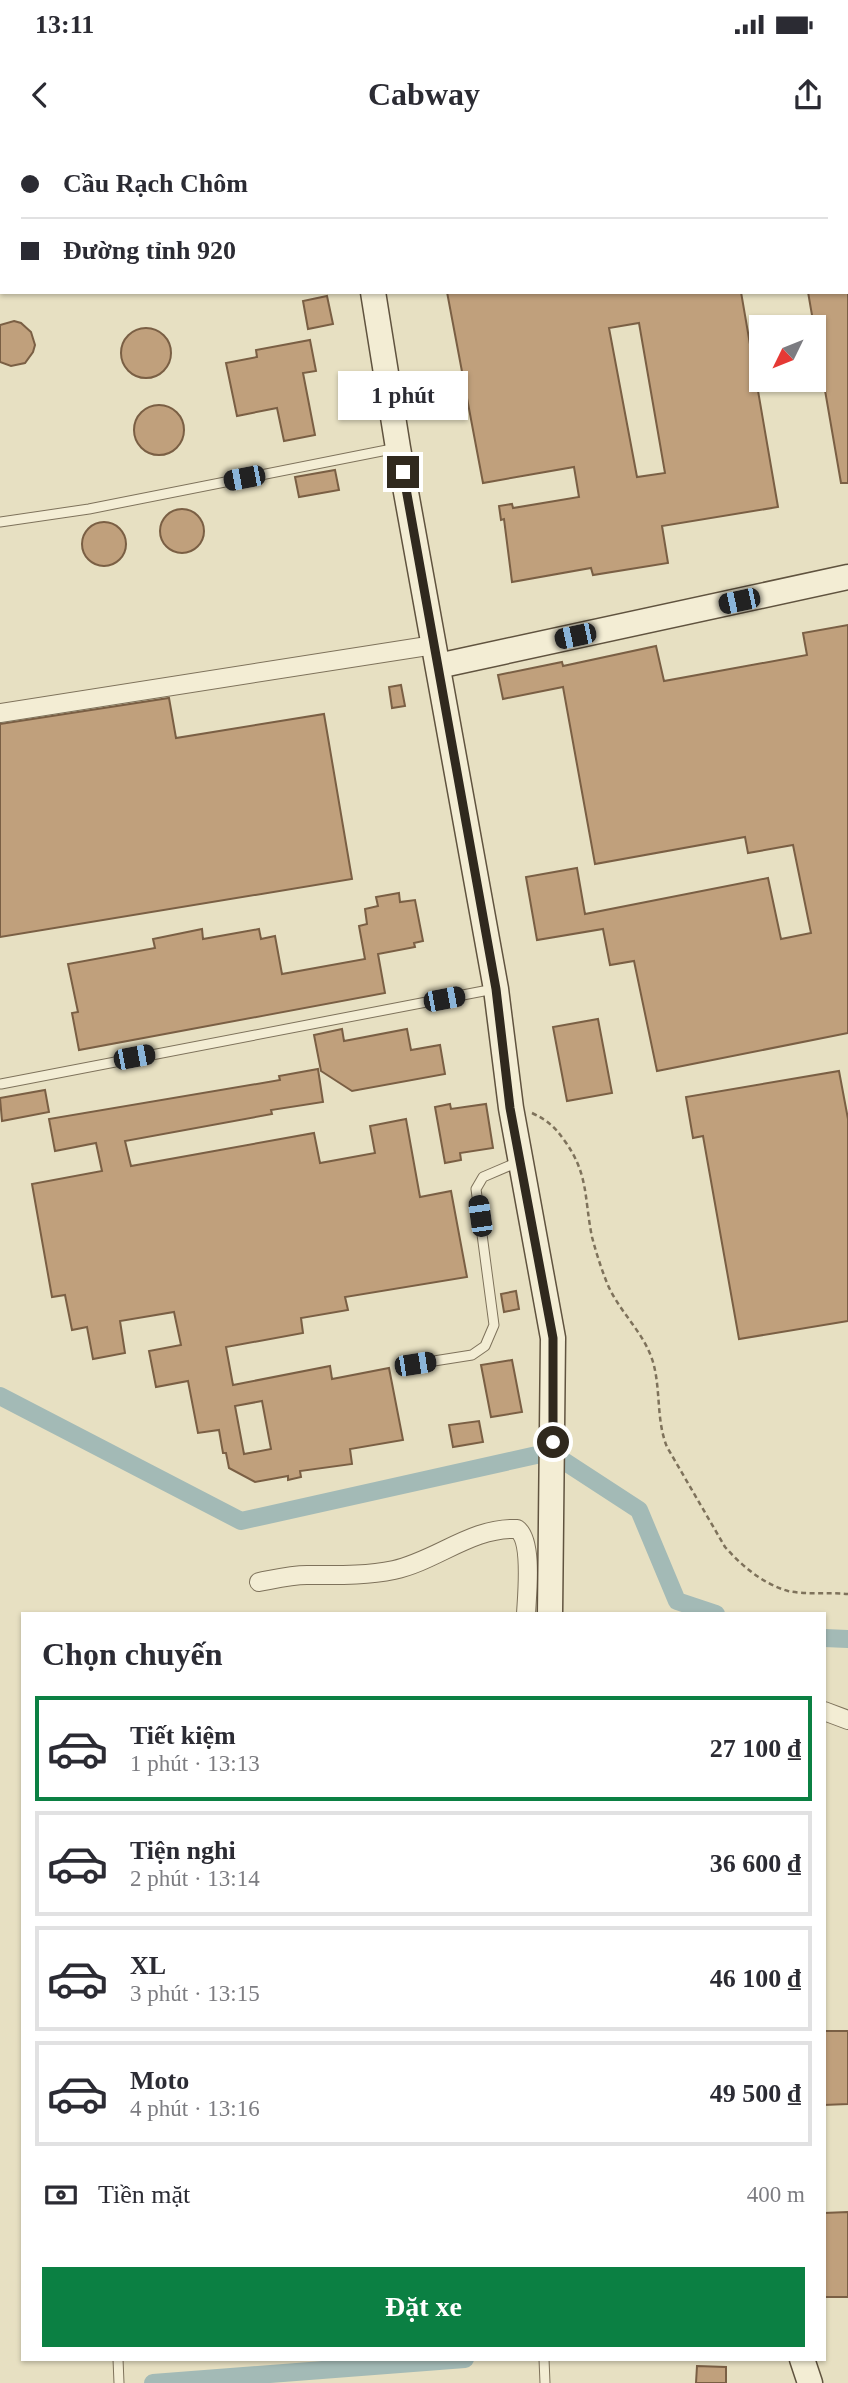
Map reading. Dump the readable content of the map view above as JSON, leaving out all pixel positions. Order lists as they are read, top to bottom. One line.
{"north":"bottom left","page":{"status":"13:11","header":"Cabway","banner":["Cầu Rạch Chôm","Đường tỉnh 920"],"bubble":"1 phút","heading":"Chọn chuyến","list":[{"name":"Tiết kiệm","note":"1 phút · 13:13","value":"27 100 ₫"},{"name":"Tiện nghi","note":"2 phút · 13:14","value":"36 600 ₫"},{"name":"XL","note":"3 phút · 13:15","value":"46 100 ₫"},{"name":"Moto","note":"4 phút · 13:16","value":"49 500 ₫"}],"pay":["Tiền mặt","400 m"],"buttons":"Đặt xe"}}
